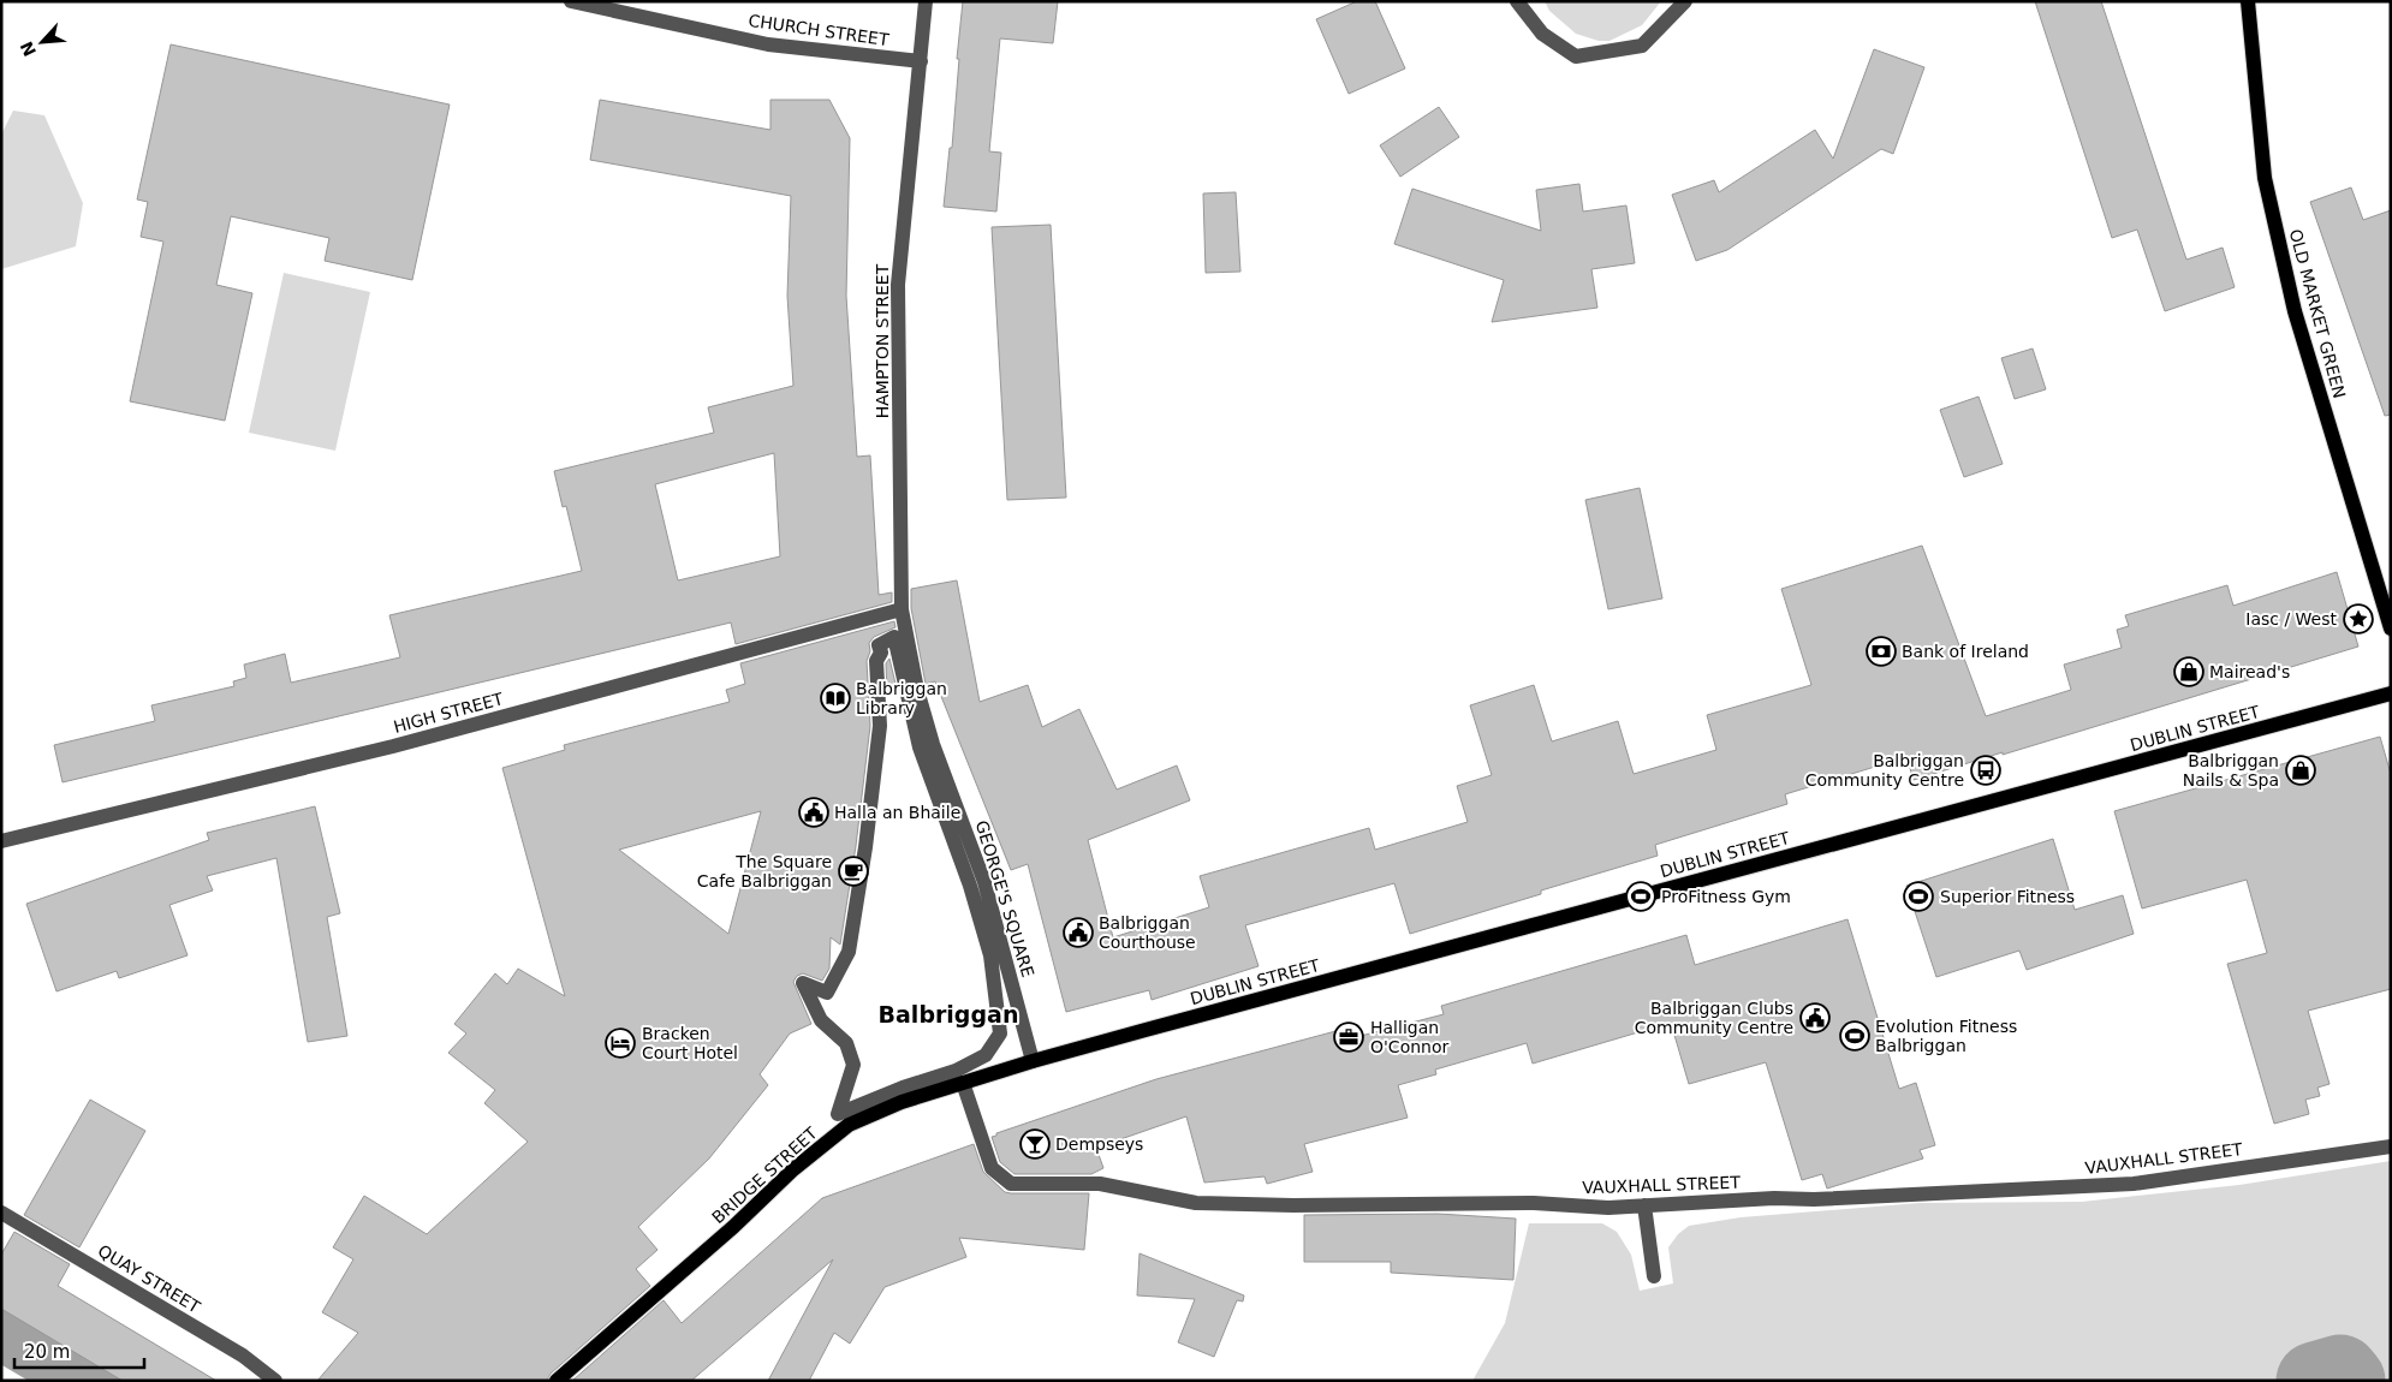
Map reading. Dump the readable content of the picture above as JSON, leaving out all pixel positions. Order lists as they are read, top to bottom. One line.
{"streets":{"main road":["OLD MARKET GREEN","DUBLIN STREET","BRIDGE STREET"],"street":["CHURCH STREET","HAMPTON STREET","HIGH STREET","GEORGE'S SQUARE","VAUXHALL STREET","QUAY STREET"]},"crossings":[["CHURCH STREET","HAMPTON STREET"],["HAMPTON STREET","HIGH STREET"],["HAMPTON STREET","GEORGE'S SQUARE"],["HIGH STREET","GEORGE'S SQUARE"],["DUBLIN STREET","GEORGE'S SQUARE"],["DUBLIN STREET","BRIDGE STREET"],["GEORGE'S SQUARE","BRIDGE STREET"],["VAUXHALL STREET","BRIDGE STREET"]],"districts":["Balbriggan"],"places":{"place":["Iasc / West"],"bank":["Bank of Ireland"],"shop":["Mairead's","Balbriggan Nails & Spa"],"library":["Balbriggan Library"],"bus stop":["Balbriggan Community Centre"],"public building":["Halla an Bhaile","Balbriggan Courthouse","Balbriggan Clubs Community Centre"],"cafe":["The Square Cafe Balbriggan"],"sports":["ProFitness Gym","Superior Fitness","Evolution Fitness Balbriggan"],"office":["Halligan O'Connor"],"hotel":["Bracken Court Hotel"],"bar":["Dempseys"]},"scale_bar":"20 m","north":"bottom left"}
